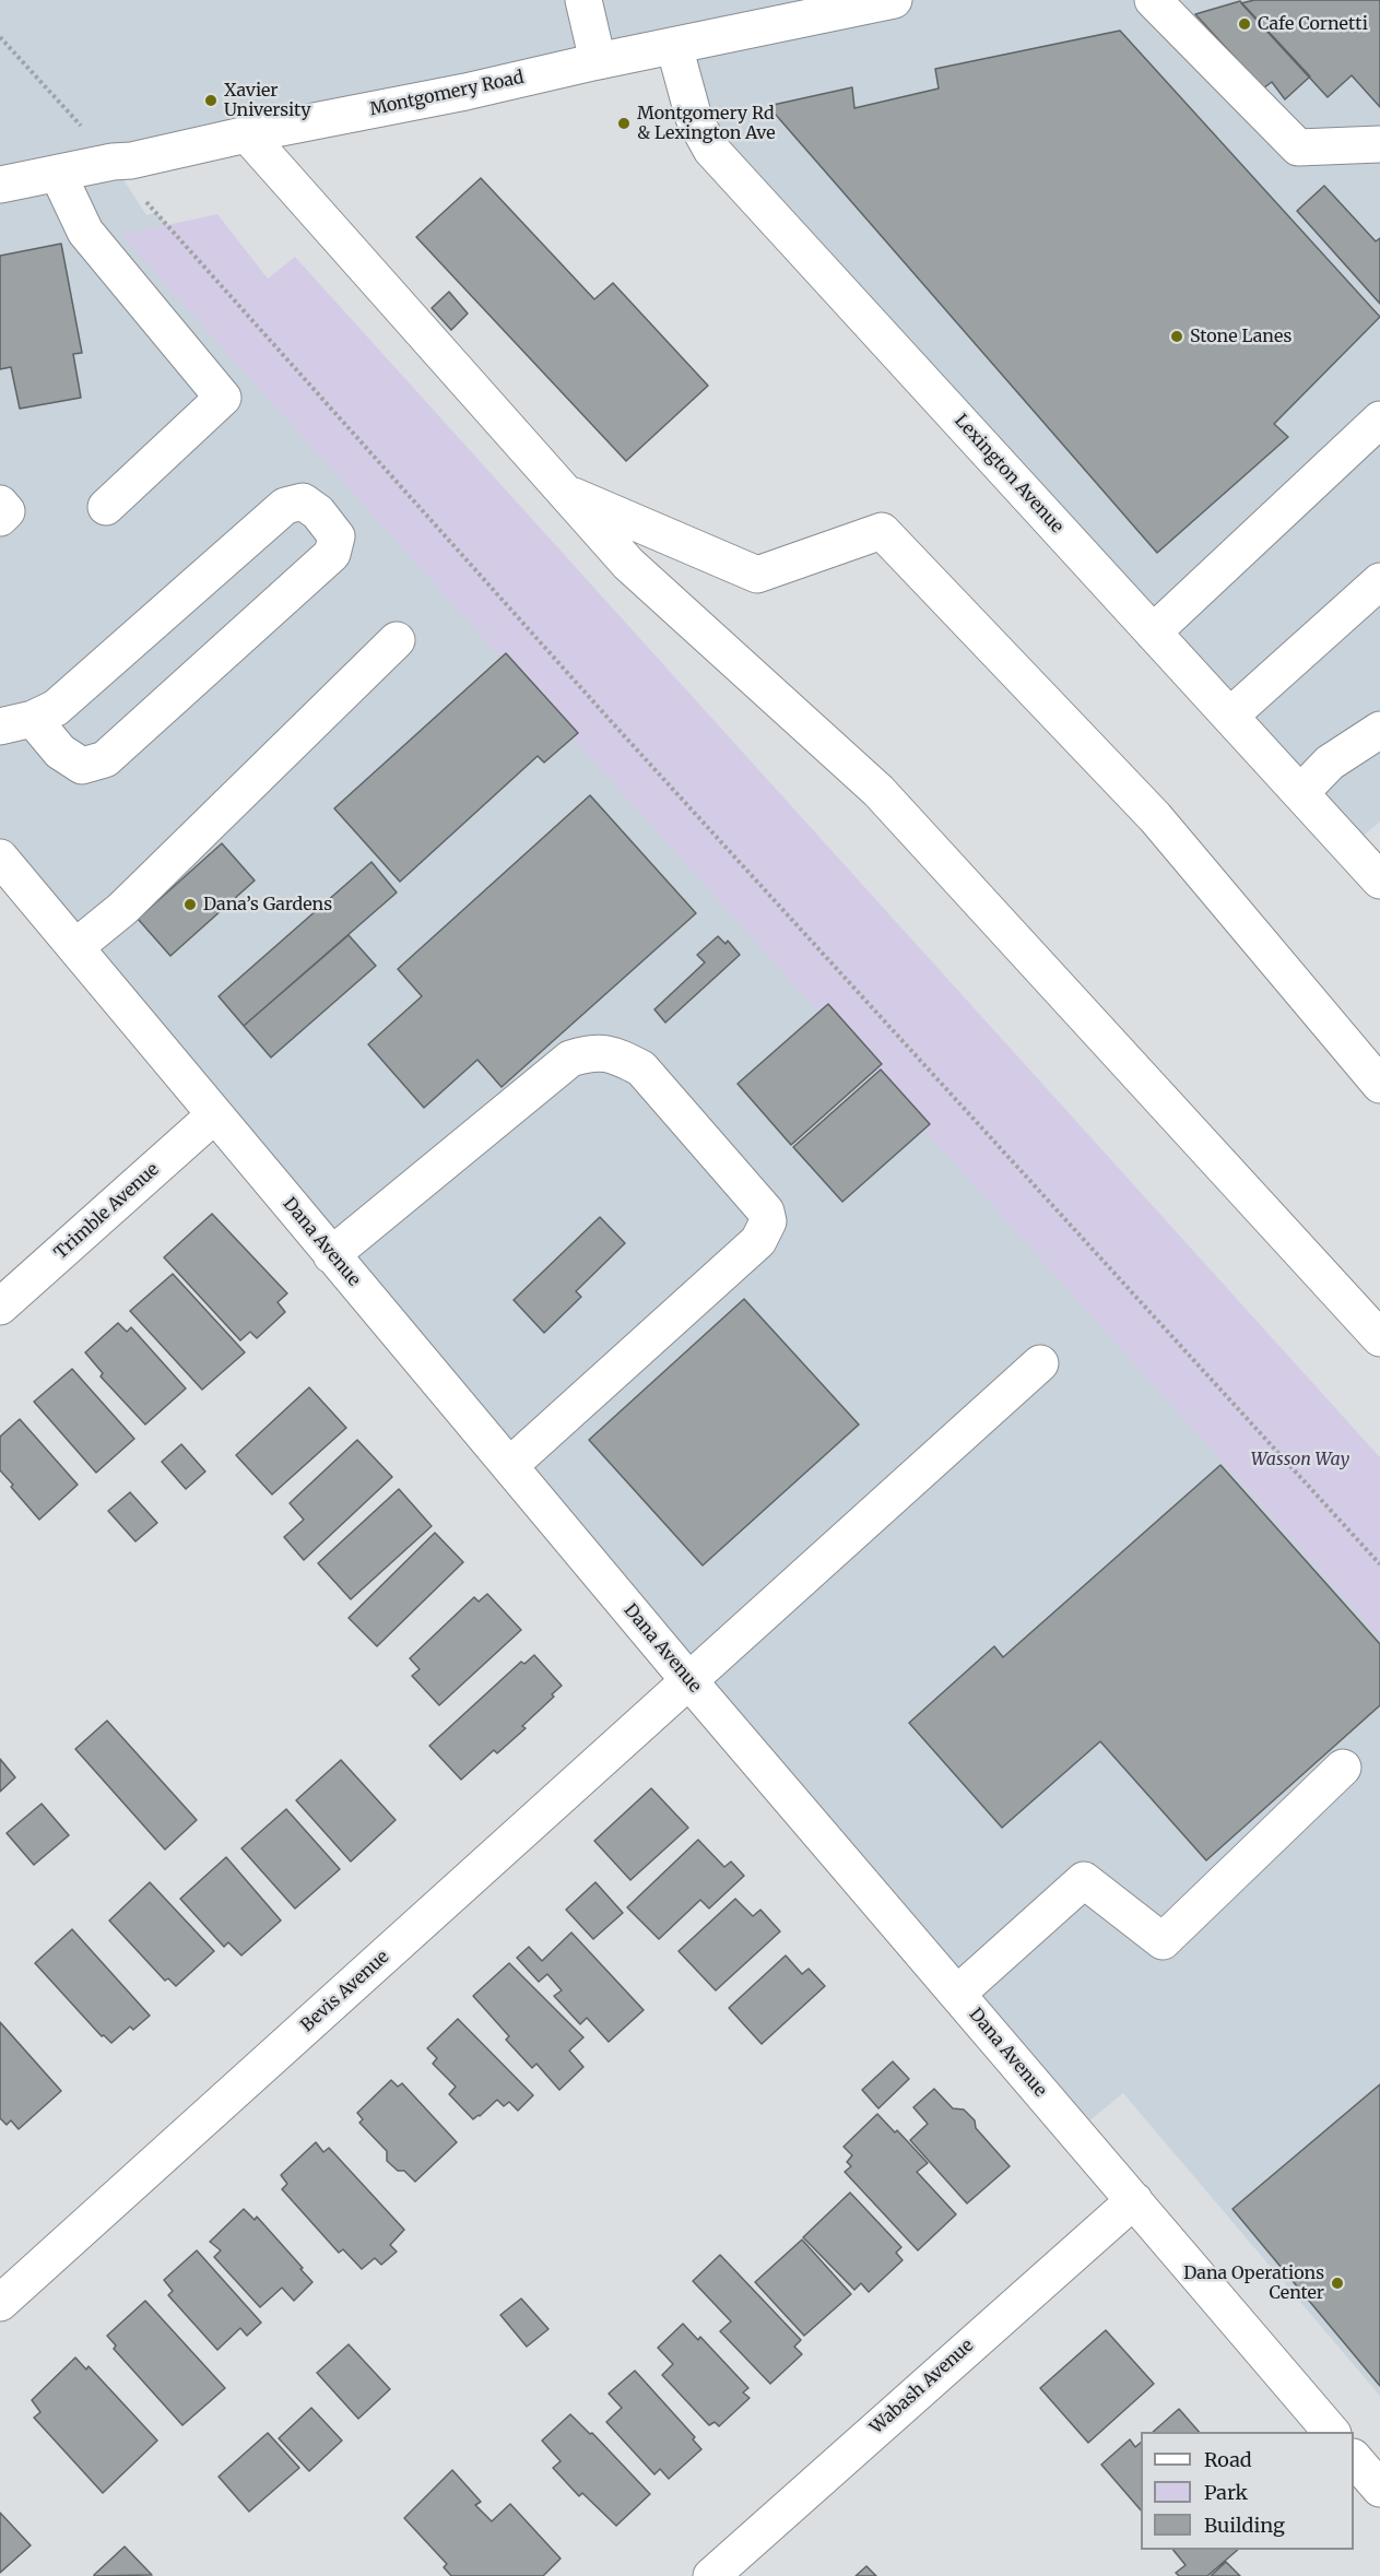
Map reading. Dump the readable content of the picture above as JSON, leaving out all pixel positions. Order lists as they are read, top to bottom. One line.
{"streets":{"street":["Montgomery Road","Lexington Avenue","Trimble Avenue","Dana Avenue","Bevis Avenue","Wabash Avenue"]},"crossings":[["Montgomery Road","Lexington Avenue"],["Trimble Avenue","Dana Avenue"],["Dana Avenue","Bevis Avenue"],["Dana Avenue","Wabash Avenue"]],"parks":["Wasson Way"],"places":["Cafe Cornetti","Xavier University","Montgomery Rd & Lexington Ave","Stone Lanes","Dana’s Gardens","Dana Operations Center"],"legend":["Road","Park","Building"]}
